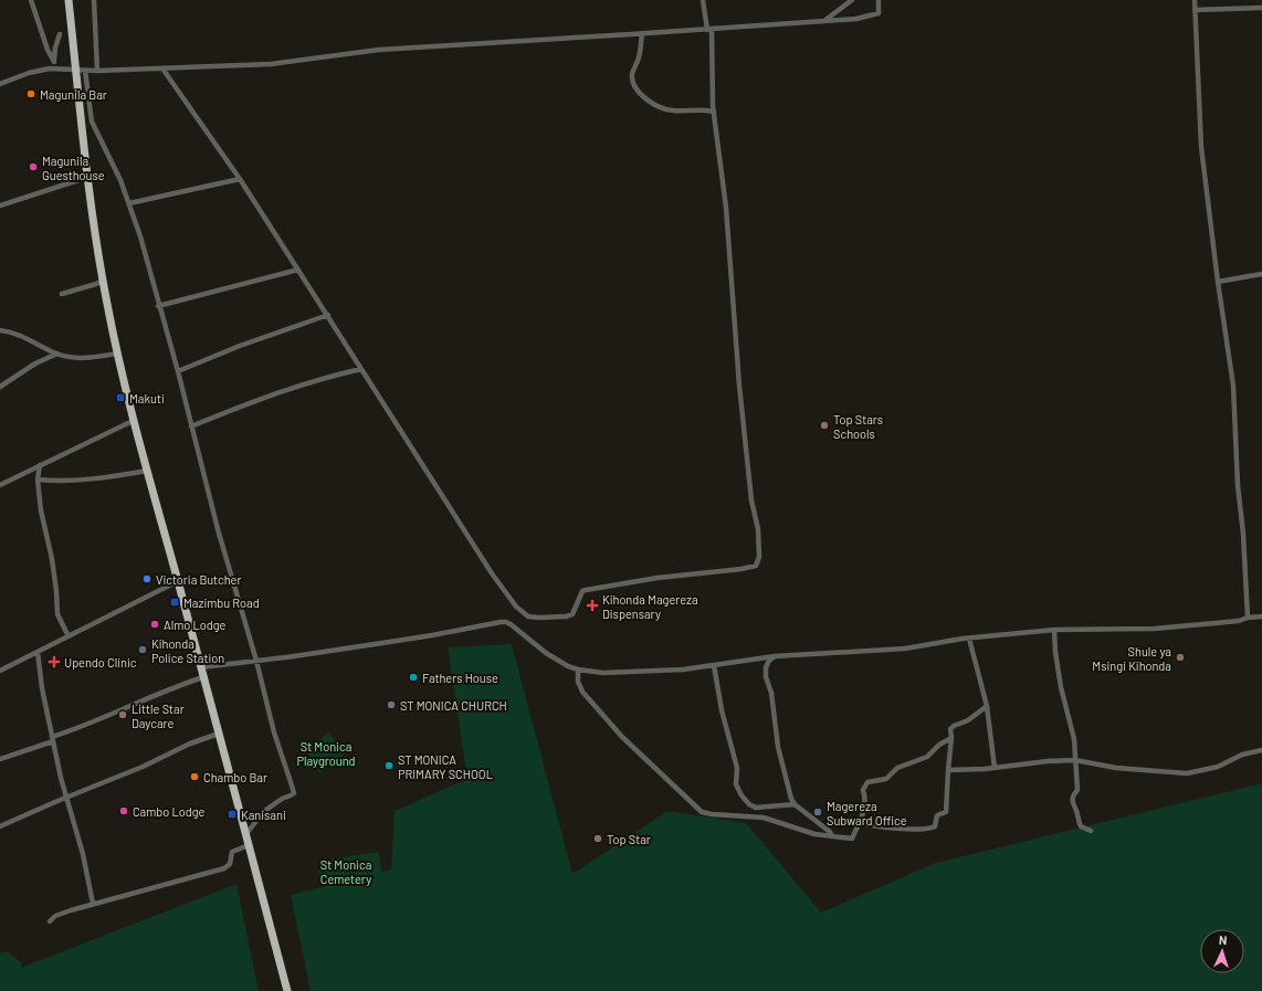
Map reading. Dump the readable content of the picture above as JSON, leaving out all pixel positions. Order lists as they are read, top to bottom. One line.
{"parks":["St Monica Playground","St Monica Cemetery"],"places":{"other":["Magunila Bar","Magunila Guesthouse","Top Stars Schools","Victoria Butcher","Almo Lodge","Kihonda Police Station","Shule ya Msingi Kihonda","Fathers House","ST MONICA CHURCH","Little Star Daycare","ST MONICA PRIMARY SCHOOL","Chambo Bar","Cambo Lodge","Magereza Subward Office","Top Star"],"transit":["Makuti","Mazimbu Road","Kanisani"],"health":["Kihonda Magereza Dispensary","Upendo Clinic"]},"north":"top"}
